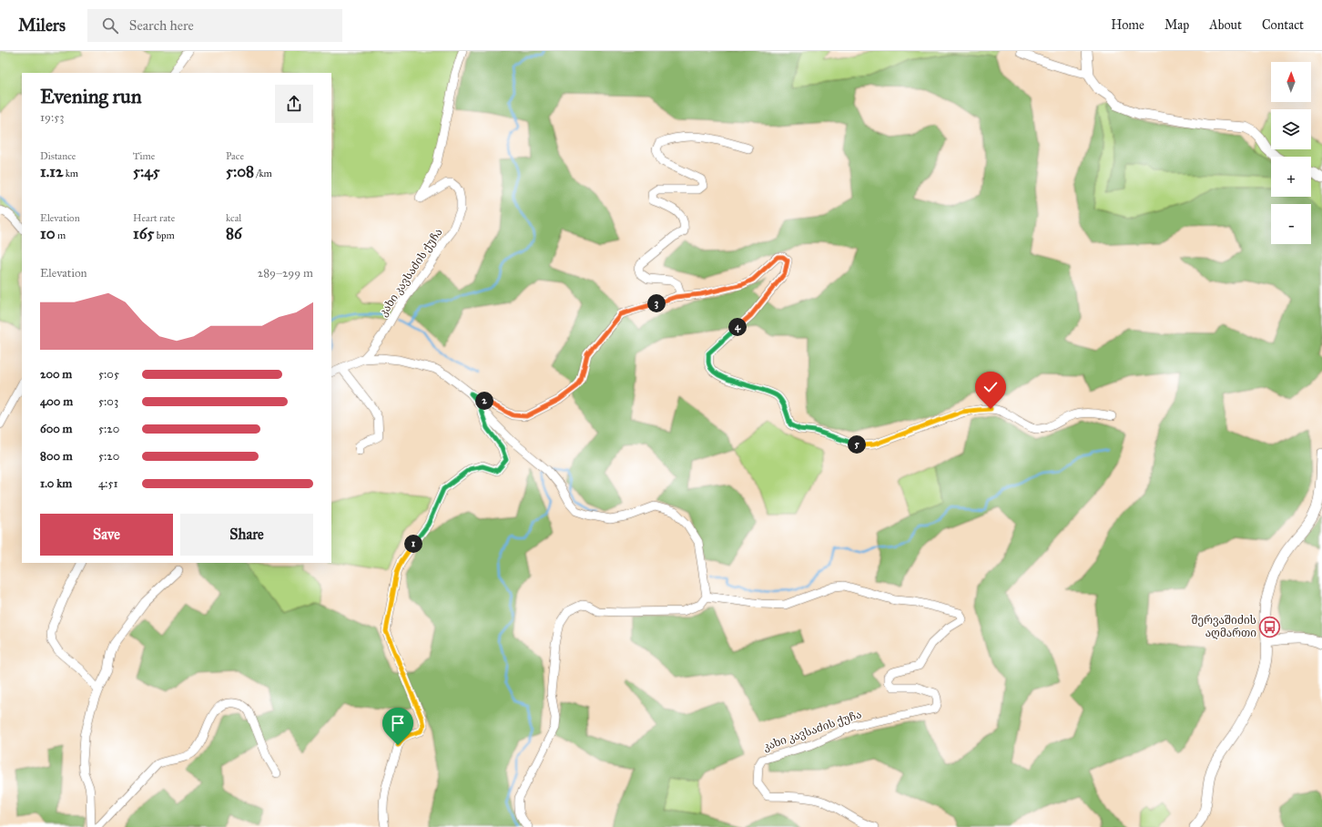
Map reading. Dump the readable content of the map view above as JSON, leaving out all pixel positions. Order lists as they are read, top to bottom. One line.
{"streets":{"street":["კახი კავსაძის ქუჩა"]},"places":{"bus stop":["შერვაშიძის აღმართი"]},"north":"top","page":{"header":"Milers","search":"Search here","nav":["Home","Map","About","Contact"],"map_buttons":["+","−"],"heading":["Evening run","19:53"],"stats":[["Distance","1.12 km"],["Time","5:45"],["Pace","5:08 /km"],["Elevation","10 m"],["Heart rate","165 bpm"],["kcal","86"]],"chart":["Elevation","289–299 m"],"pins":["3","4","2","5","1"],"list":[{"name":"200 m","note":"5:05"},{"name":"400 m","note":"5:03"},{"name":"600 m","note":"5:20"},{"name":"800 m","note":"5:20"},{"name":"1.0 km","note":"4:51"}],"buttons":["Save","Share"]}}
